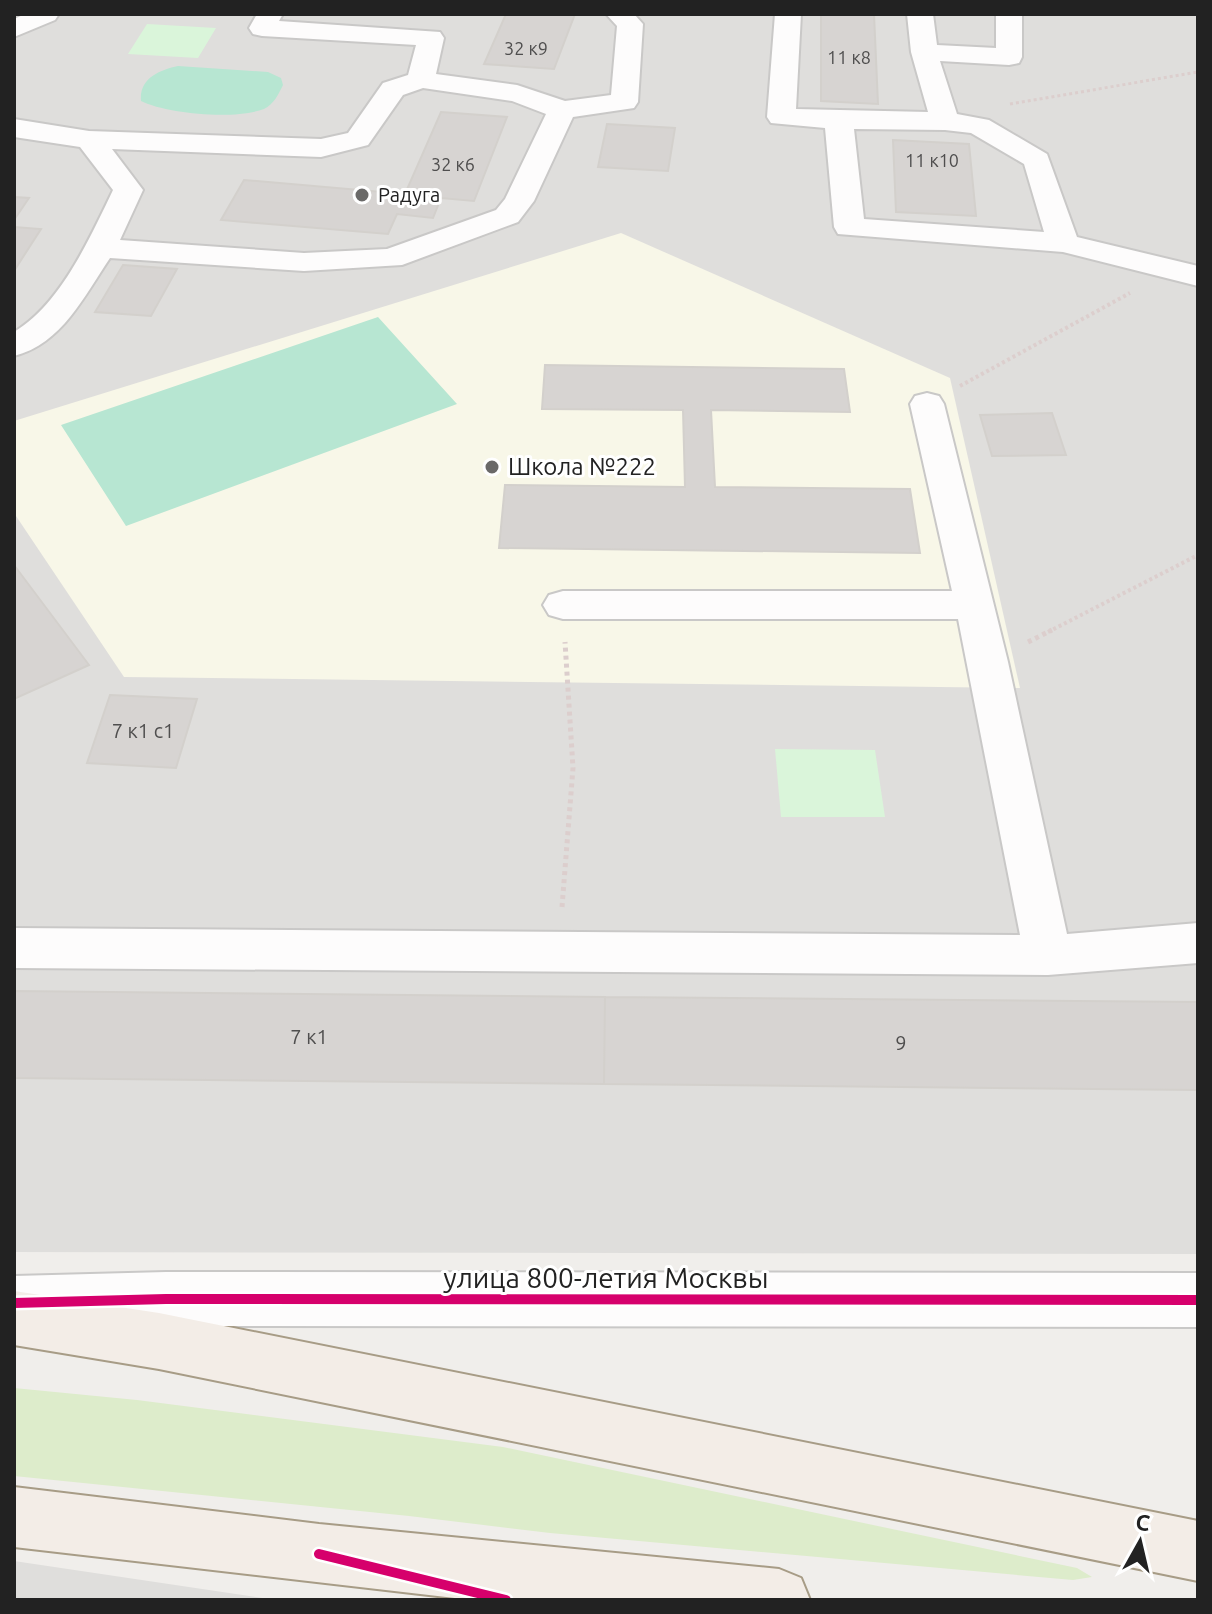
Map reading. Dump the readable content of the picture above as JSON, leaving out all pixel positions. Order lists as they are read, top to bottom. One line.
{"streets":{"street":["улица 800-летия Москвы"]},"places":["Радуга","Школа №222"],"house_numbers":["32 к9","11 к8","11 к10","32 к6","7 к1 с1","7 к1","9"],"north":"top"}
